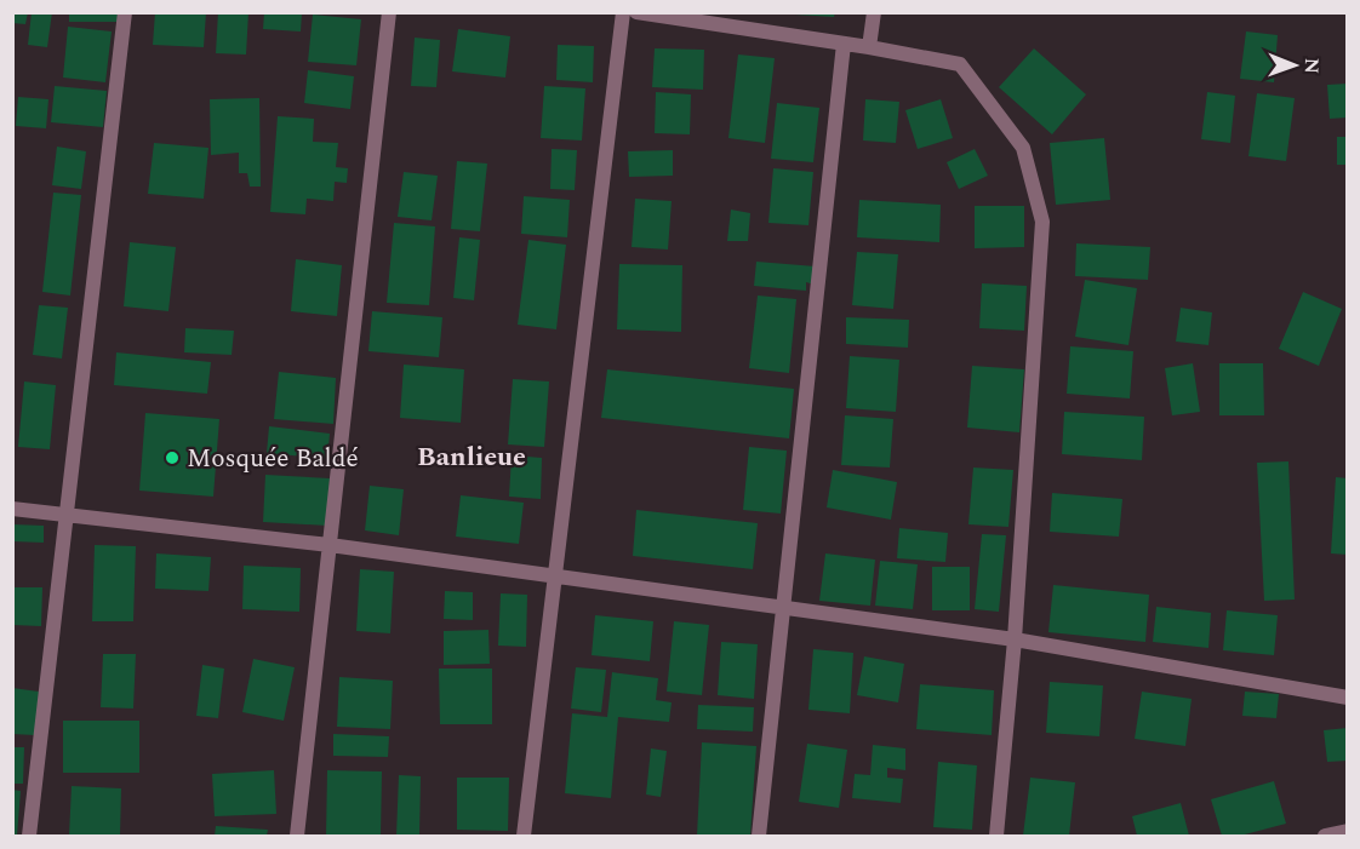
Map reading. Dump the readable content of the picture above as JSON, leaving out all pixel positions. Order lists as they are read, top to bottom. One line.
{"districts":["Banlieue"],"places":["Mosquée Baldé"],"north":"right"}
